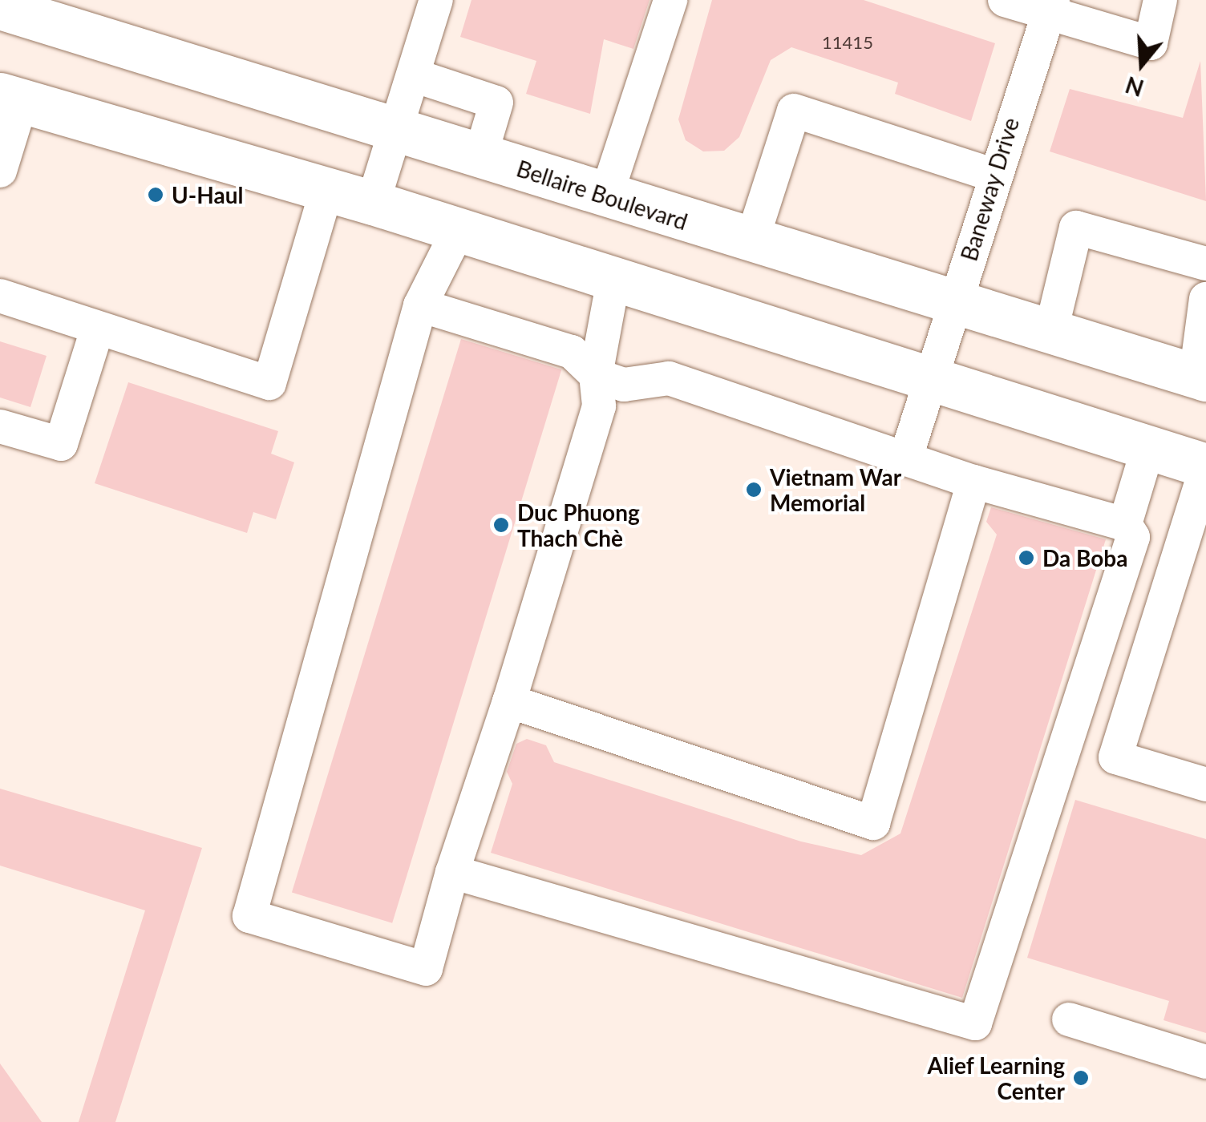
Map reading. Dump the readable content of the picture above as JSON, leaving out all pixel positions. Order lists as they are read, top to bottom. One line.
{"streets":{"main road":["Bellaire Boulevard"],"street":["Baneway Drive"]},"crossings":[["Baneway Drive","Bellaire Boulevard"]],"places":["U-Haul","Vietnam War Memorial","Duc Phuong Thach Chè","Da Boba","Alief Learning Center"],"house_numbers":["11415"],"north":"bottom"}
